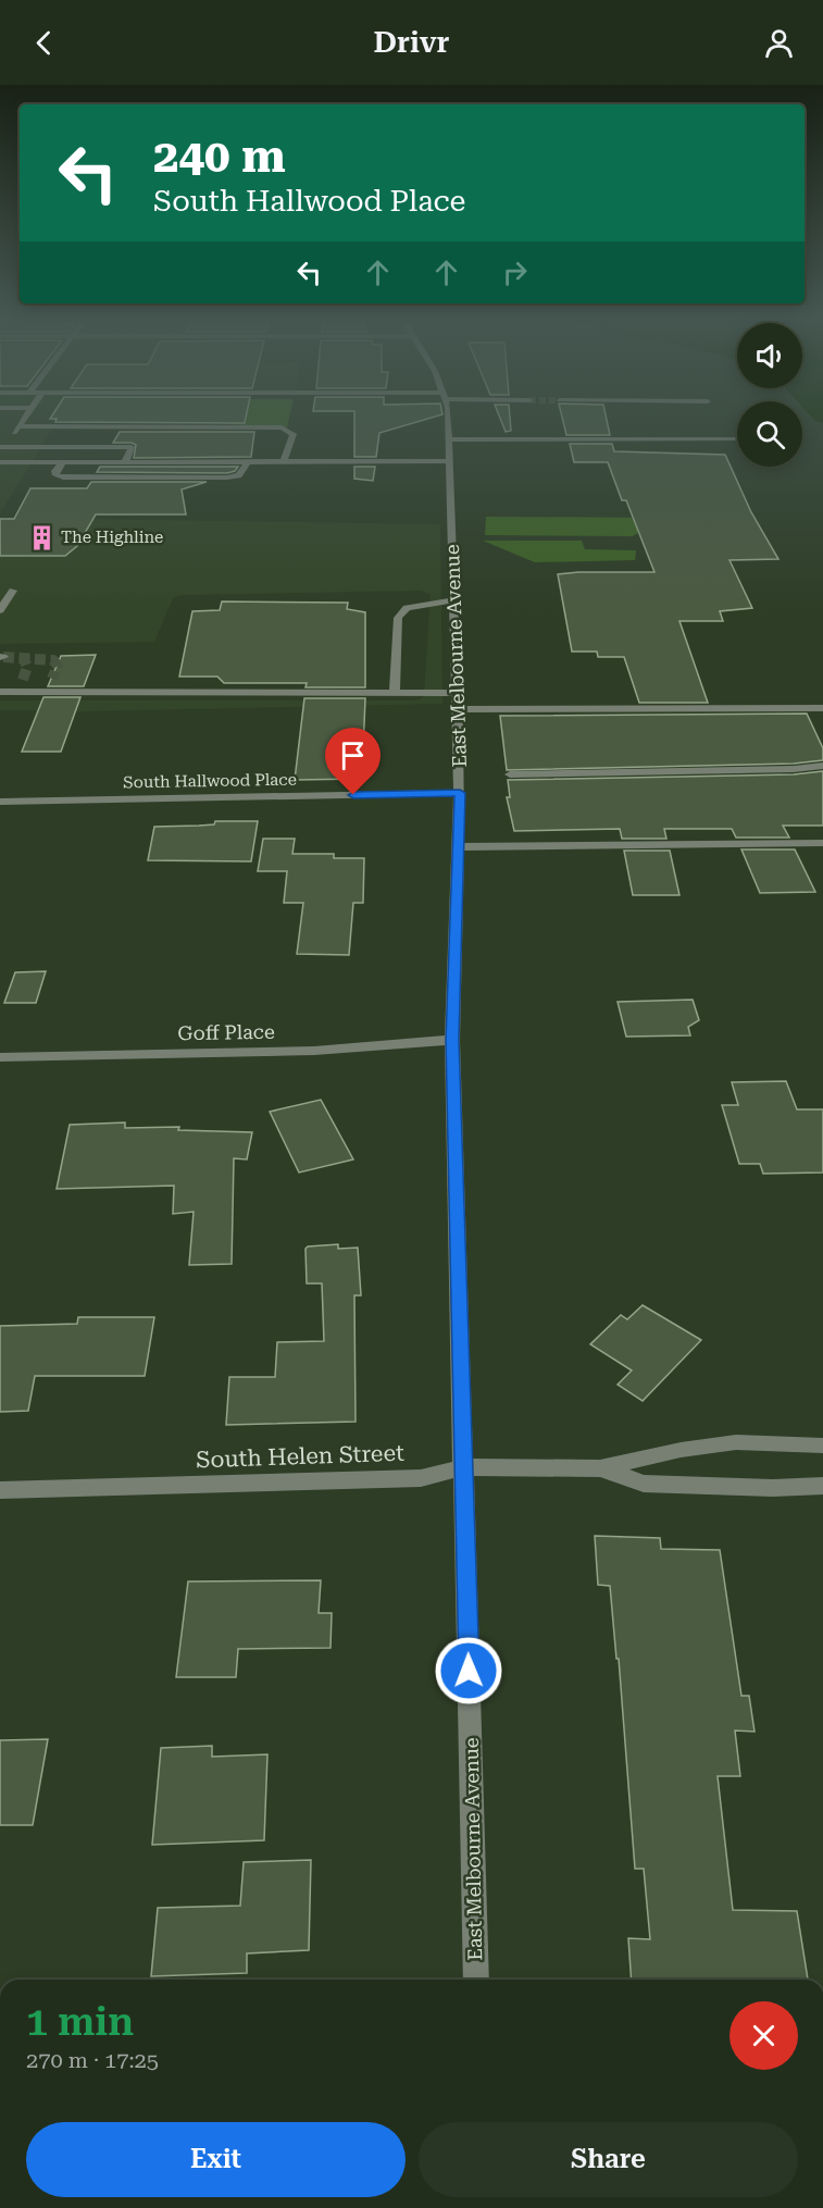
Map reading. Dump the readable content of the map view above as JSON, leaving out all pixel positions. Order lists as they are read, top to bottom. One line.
{"streets":{"street":["East Melbourne Avenue","South Hallwood Place","Goff Place","South Helen Street"]},"crossings":[["East Melbourne Avenue","South Hallwood Place"],["East Melbourne Avenue","Goff Place"],["East Melbourne Avenue","South Helen Street"]],"places":{"building":["The Highline"]},"page":{"header":"Drivr","turn":["240 m","South Hallwood Place"],"heading":["1 min","270 m · 17:25"],"buttons":["Exit","Share"]}}
